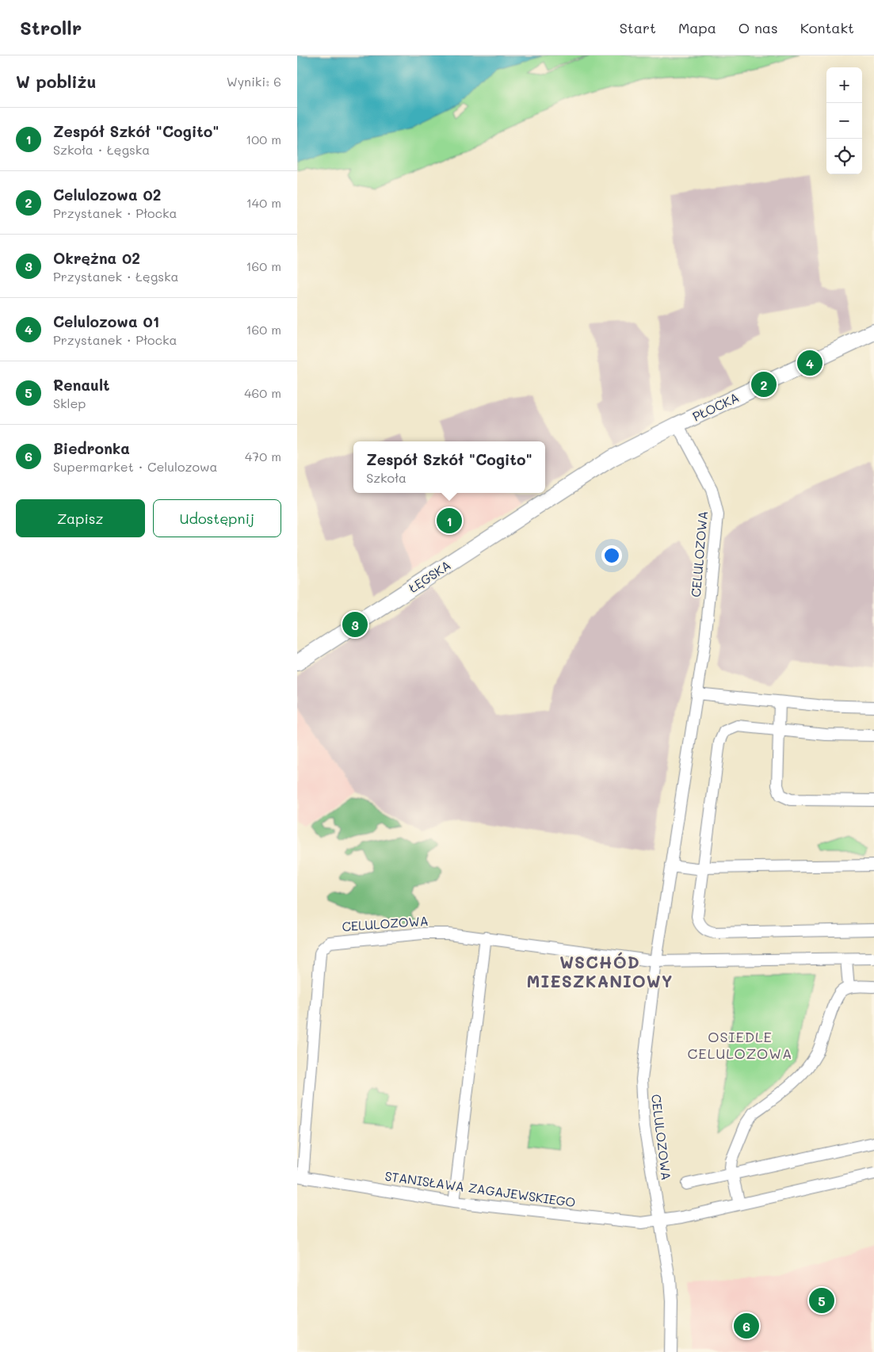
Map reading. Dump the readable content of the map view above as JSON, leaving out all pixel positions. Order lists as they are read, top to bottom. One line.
{"streets":{"street":["PŁOCKA","CELULOZOWA","ŁĘGSKA","STANISŁAWA ZAGAJEWSKIEGO"]},"crossings":[["PŁOCKA","CELULOZOWA"],["PŁOCKA","ŁĘGSKA"],["CELULOZOWA","STANISŁAWA ZAGAJEWSKIEGO"]],"districts":["WSCHÓD MIESZKANIOWY","OSIEDLE CELULOZOWA"],"page":{"header":"Strollr","nav":["Start","Mapa","O nas","Kontakt"],"heading":["W pobliżu","Wyniki: 6"],"map_buttons":["+","−"],"list":[{"mark":"1","name":"Zespół Szkół \"Cogito\"","note":"Szkoła · Łęgska","value":"100 m"},{"mark":"2","name":"Celulozowa 02","note":"Przystanek · Płocka","value":"140 m"},{"mark":"3","name":"Okrężna 02","note":"Przystanek · Łęgska","value":"160 m"},{"mark":"4","name":"Celulozowa 01","note":"Przystanek · Płocka","value":"160 m"},{"mark":"5","name":"Renault","note":"Sklep","value":"460 m"},{"mark":"6","name":"Biedronka","note":"Supermarket · Celulozowa","value":"470 m"}],"pins":["4","2","1","3","5","6"],"popup":["Zespół Szkół \"Cogito\"","Szkoła"],"buttons":["Zapisz","Udostępnij"]}}
